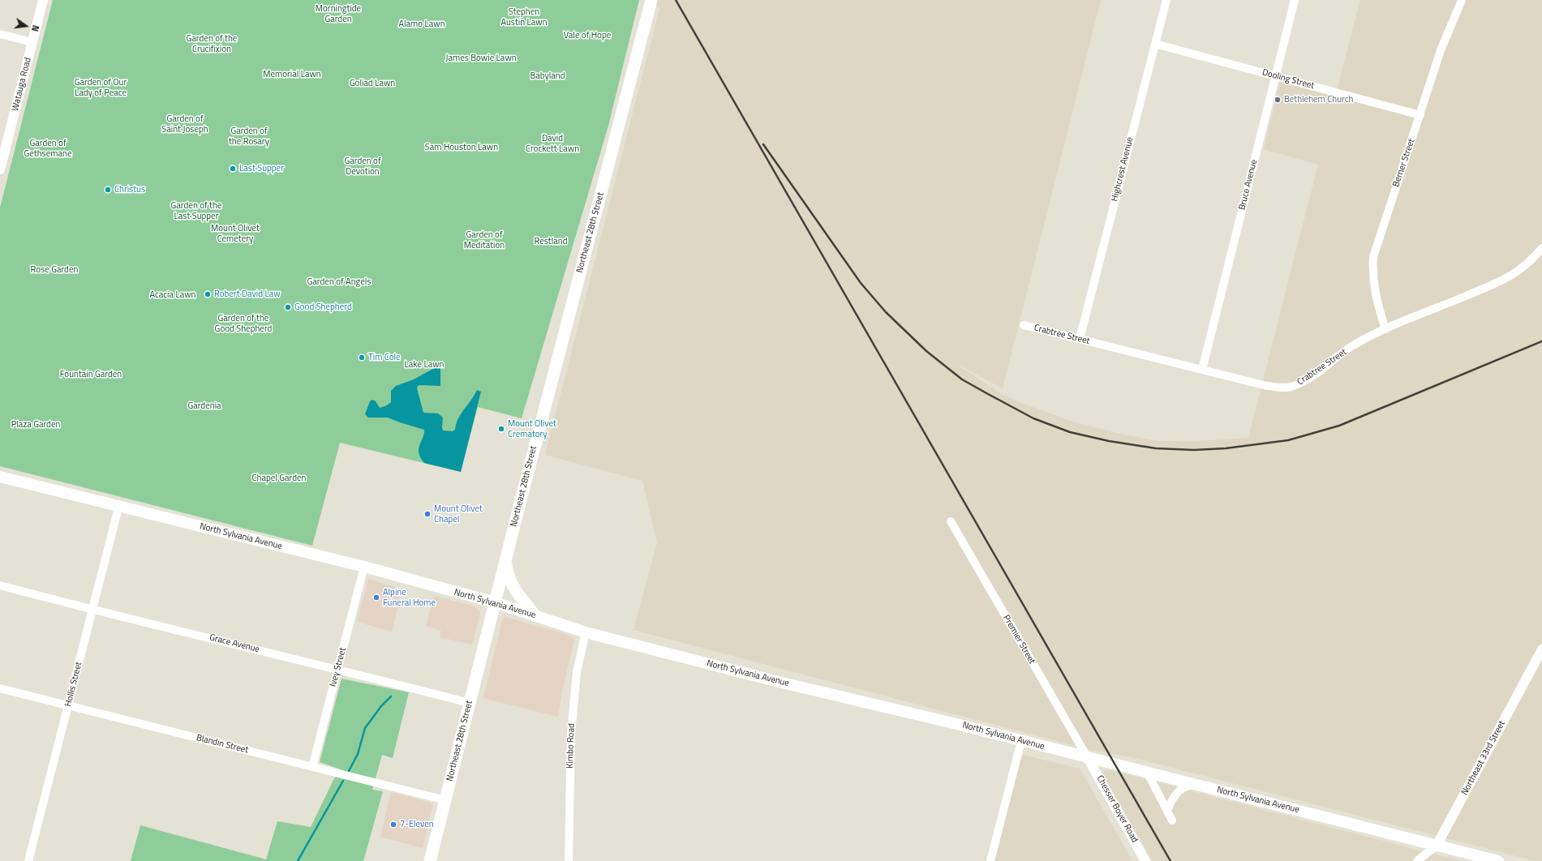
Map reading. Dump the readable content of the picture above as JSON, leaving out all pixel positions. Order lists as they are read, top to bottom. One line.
{"streets":{"main road":["Northeast 28th Street","North Sylvania Avenue"],"street":["Dooling Street","Watauga Road","Berner Street","Highcrest Avenue","Bruce Avenue","Crabtree Street","Premier Street","Grace Avenue","Ivey Street","Hollis Street","Blandin Street","Kimbo Road","Northeast 33rd Street","Chesser Boyer Road"]},"crossings":[["Dooling Street","Berner Street"],["Dooling Street","Highcrest Avenue"],["Dooling Street","Bruce Avenue"],["Berner Street","Crabtree Street"],["Highcrest Avenue","Crabtree Street"],["Bruce Avenue","Crabtree Street"],["Northeast 28th Street","North Sylvania Avenue"],["Northeast 28th Street","Grace Avenue"],["Northeast 28th Street","Blandin Street"],["North Sylvania Avenue","Premier Street"],["North Sylvania Avenue","Ivey Street"],["North Sylvania Avenue","Hollis Street"],["North Sylvania Avenue","Kimbo Road"],["North Sylvania Avenue","Northeast 33rd Street"],["North Sylvania Avenue","Chesser Boyer Road"],["Premier Street","Chesser Boyer Road"],["Grace Avenue","Ivey Street"],["Grace Avenue","Hollis Street"],["Ivey Street","Blandin Street"],["Hollis Street","Blandin Street"]],"parks":["Morningtide Garden","Stephen Austin Lawn","Alamo Lawn","Vale of Hope","Garden of the Crucifixion","James Bowie Lawn","Memorial Lawn","Babyland","Garden of Our Lady of Peace","Goliad Lawn","Garden of Saint Joseph","Garden of the Rosary","David Crockett Lawn","Garden of Gethsemane","Sam Houston Lawn","Garden of Devotion","Garden of the Last Supper","Mount Olivet Cemetery","Garden of Meditation","Restland","Rose Garden","Garden of Angels","Acacia Lawn","Garden of the Good Shepherd","Lake Lawn","Fountain Garden","Gardenia","Plaza Garden","Chapel Garden"],"places":["Bethlehem Church","Last Supper","Christus","Robert David Law","Good Shepherd","Tim Cole","Mount Olivet Crematory","Mount Olivet Chapel","Alpine Funeral Home","7-Eleven"],"north":"right"}
